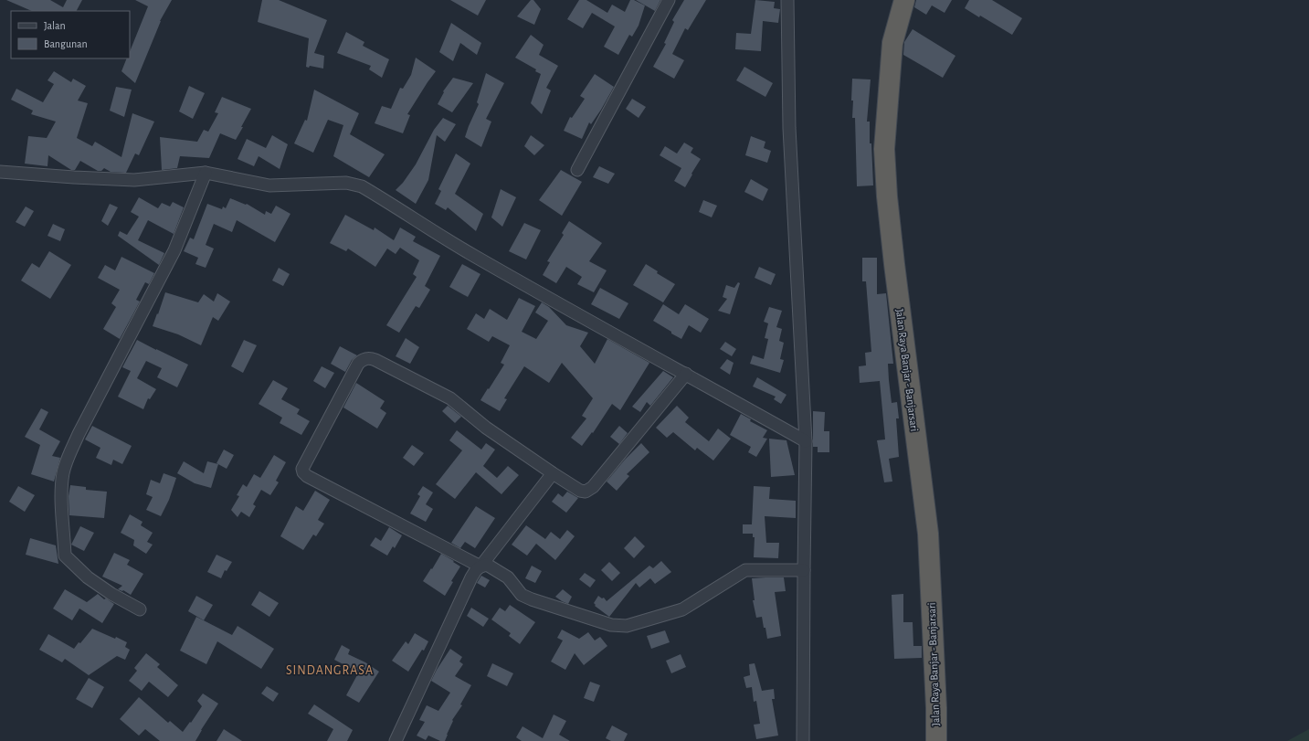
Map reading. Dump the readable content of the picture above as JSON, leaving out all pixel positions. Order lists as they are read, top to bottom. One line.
{"streets":{"highway":["Jalan Raya Banjar - Banjarsari"]},"districts":["SINDANGRASA"],"legend":["Jalan","Bangunan"]}
